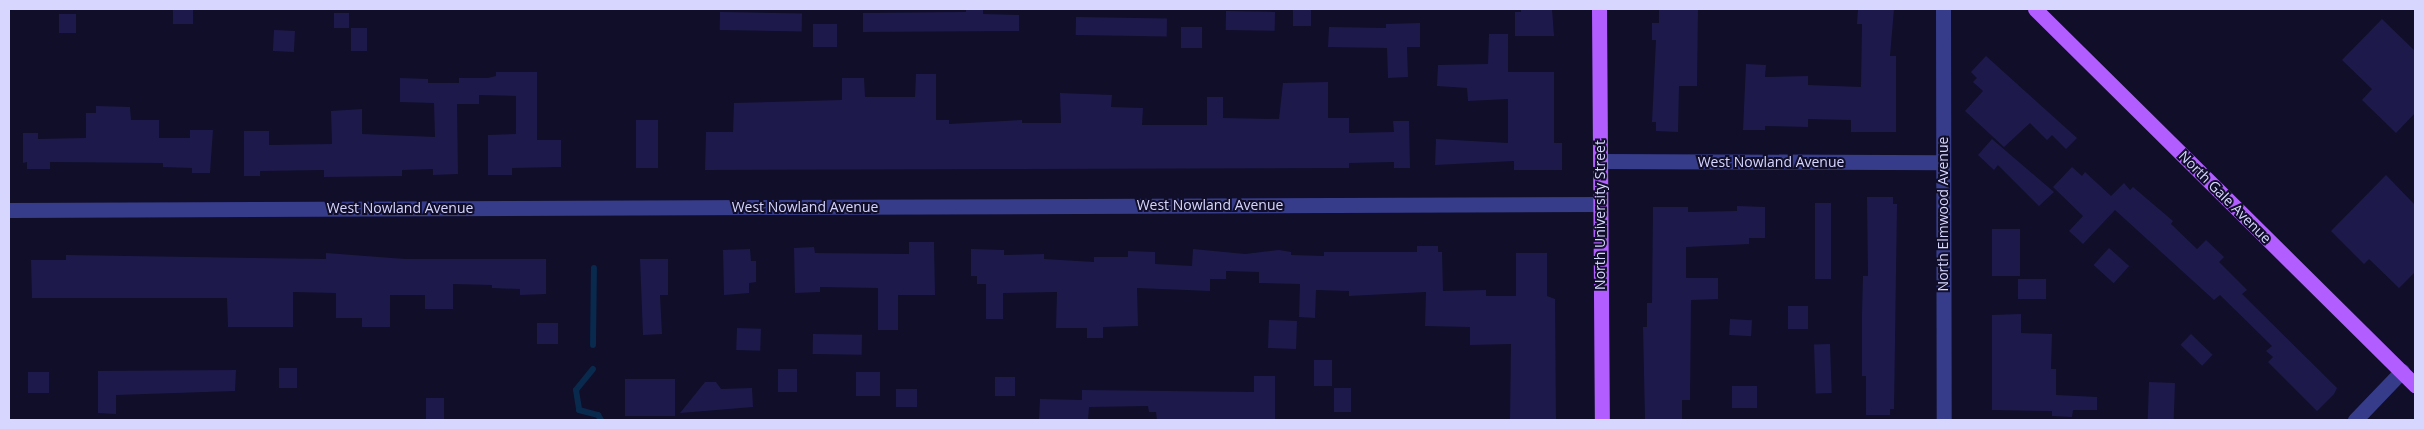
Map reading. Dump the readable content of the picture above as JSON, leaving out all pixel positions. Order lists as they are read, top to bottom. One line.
{"streets":{"main road":["North Gale Avenue","North University Street"],"street":["West Nowland Avenue","North Elmwood Avenue"]},"crossings":[["West Nowland Avenue","North Elmwood Avenue"],["West Nowland Avenue","North University Street"]]}
